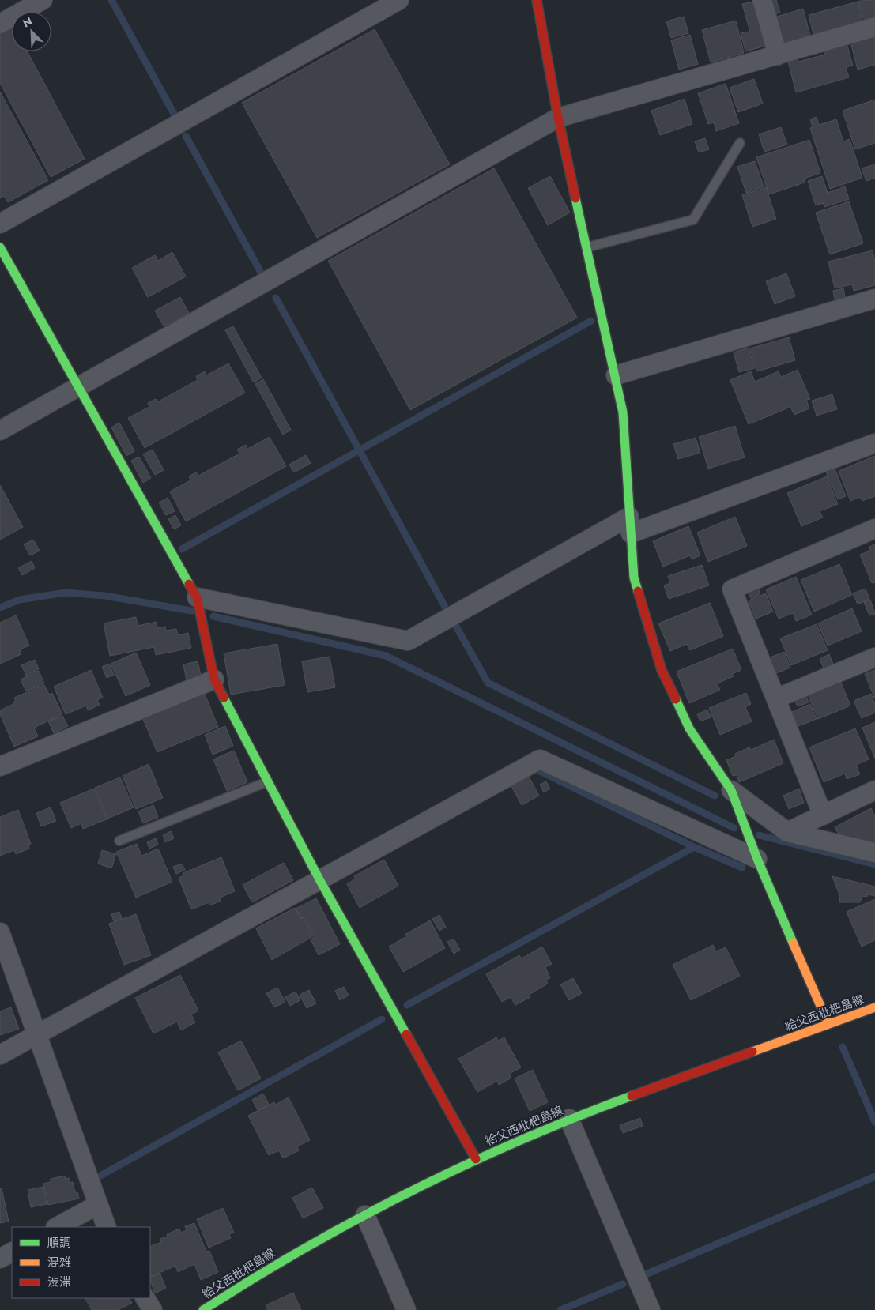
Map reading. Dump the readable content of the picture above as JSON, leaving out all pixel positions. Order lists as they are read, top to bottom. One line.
{"streets":{"street":["給父西枇杷島線"]},"legend":["順調","混雑","渋滞"],"north":"top left"}
